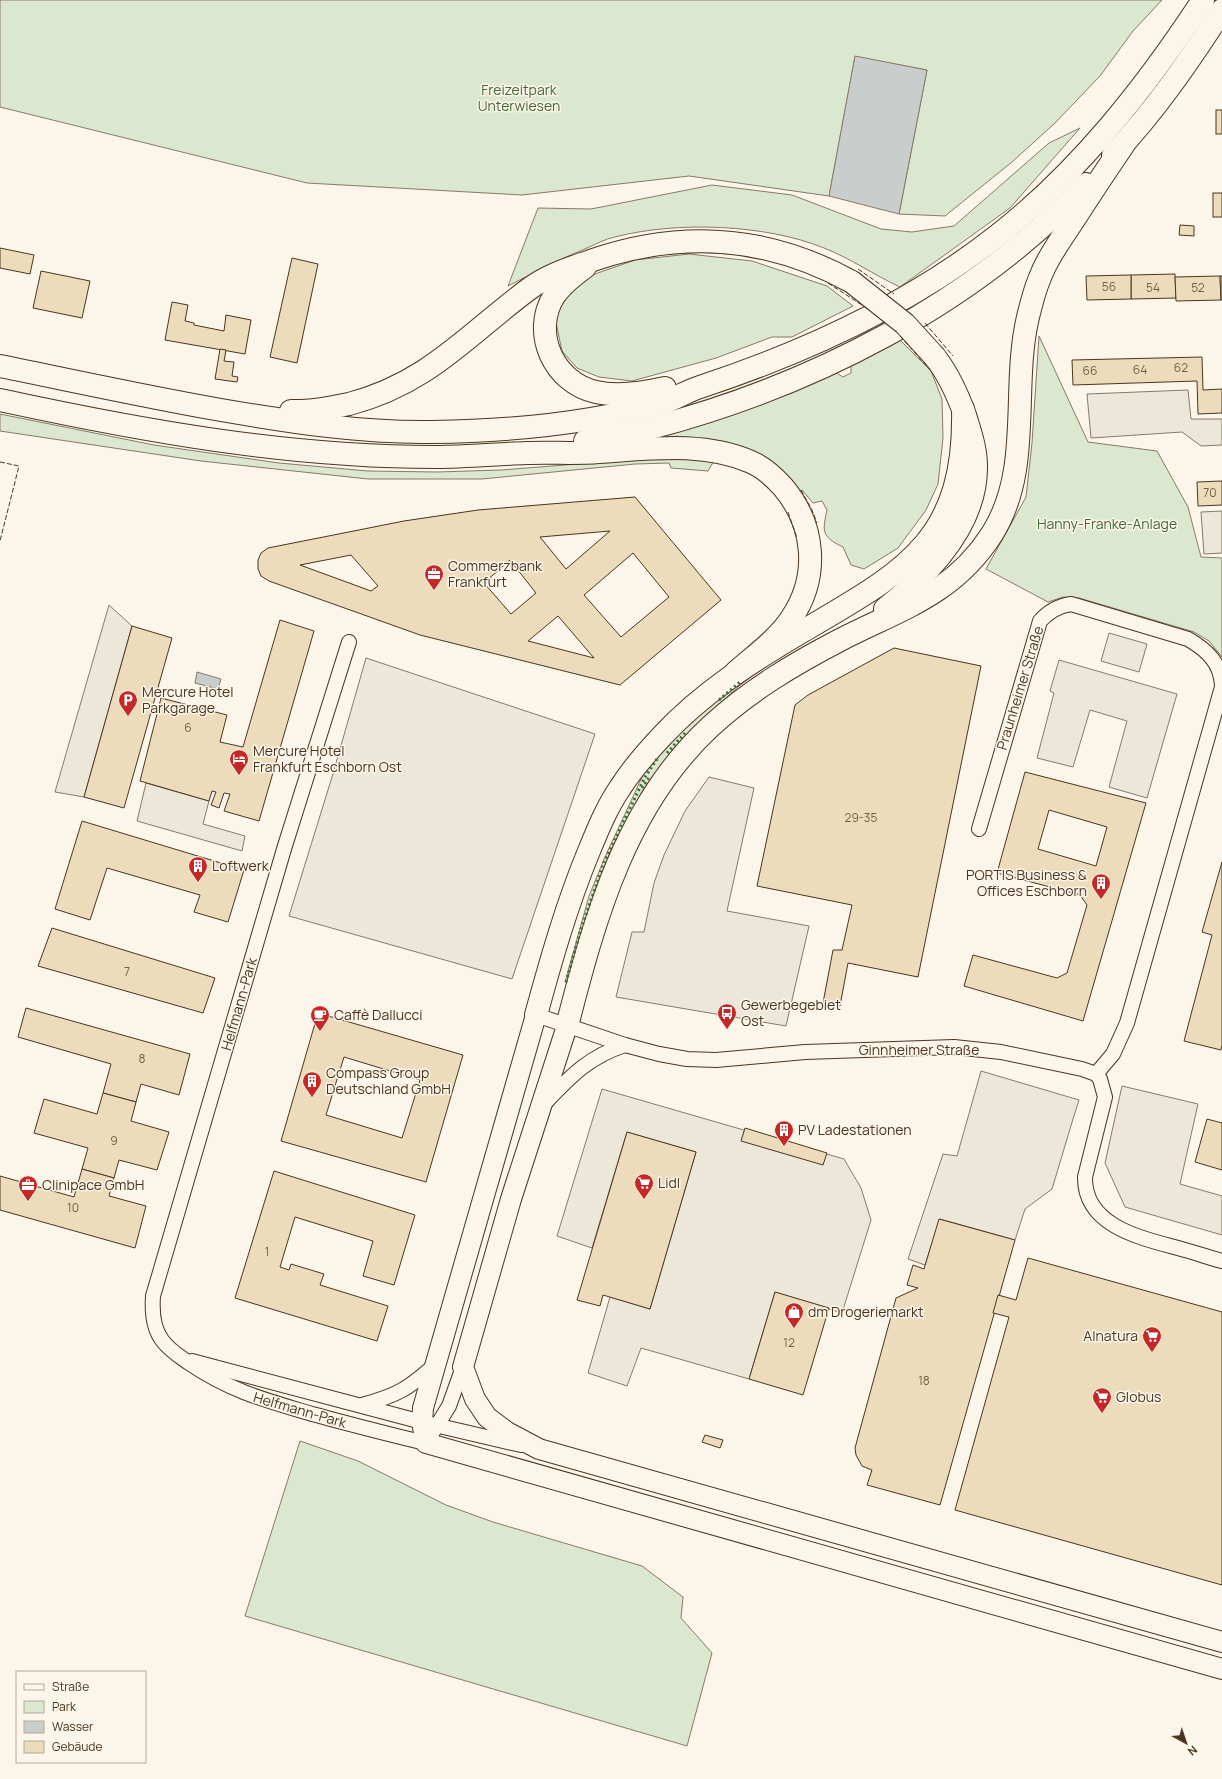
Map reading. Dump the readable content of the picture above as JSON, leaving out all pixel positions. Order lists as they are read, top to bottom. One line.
{"streets":{"street":["Praunheimer Straße","Helfmann-Park","Ginnheimer Straße"]},"crossings":[["Praunheimer Straße","Ginnheimer Straße"]],"parks":["Freizeitpark Unterwiesen","Hanny-Franke-Anlage"],"places":{"office":["Commerzbank Frankfurt","Clinipace GmbH"],"parking":["Mercure Hotel Parkgarage"],"hotel":["Mercure Hotel Frankfurt Eschborn Ost"],"building":["Loftwerk","PORTIS Business & Offices Eschborn","Compass Group Deutschland GmbH","PV Ladestationen"],"bus stop":["Gewerbegebiet Ost"],"cafe":["Caffè Dallucci"],"supermarket":["Lidl","Alnatura","Globus"],"shop":["dm Drogeriemarkt"]},"house_numbers":["56","54","52","62","64","66","70","6","29-35","7","8","9","10","1","12","18"],"legend":["Straße","Park","Wasser","Gebäude"],"north":"bottom right"}
